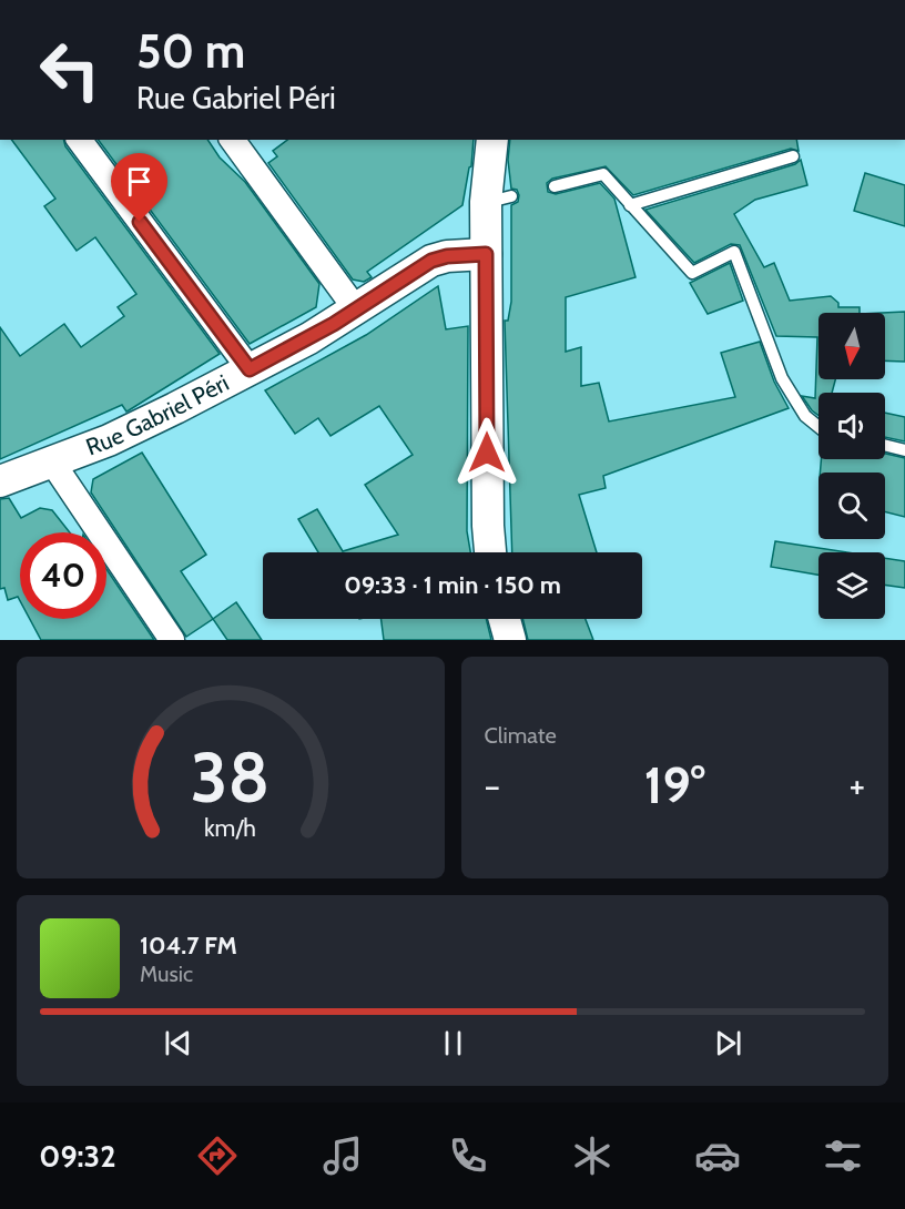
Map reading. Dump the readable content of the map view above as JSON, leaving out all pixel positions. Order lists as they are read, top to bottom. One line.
{"streets":{"street":["Rue Gabriel Péri"]},"north":"bottom","page":{"turn":["50 m","Rue Gabriel Péri"],"limit":"40","trip":"09:33 · 1 min · 150 m","tile":"Climate","heat":["−","19°","+"],"song":["104.7 FM","Music"],"tabs":"09:32","gauge":["38","km/h"]}}
